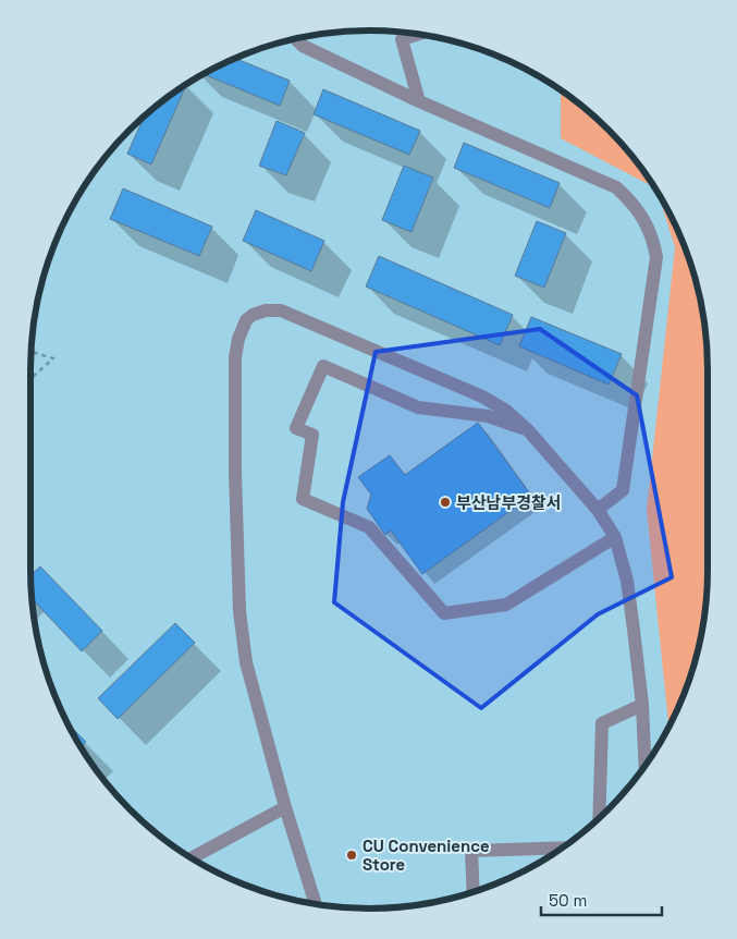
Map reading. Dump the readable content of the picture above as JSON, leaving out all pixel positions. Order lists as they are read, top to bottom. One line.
{"places":["부산남부경찰서","CU Convenience Store"],"scale_bar":"50 m"}
